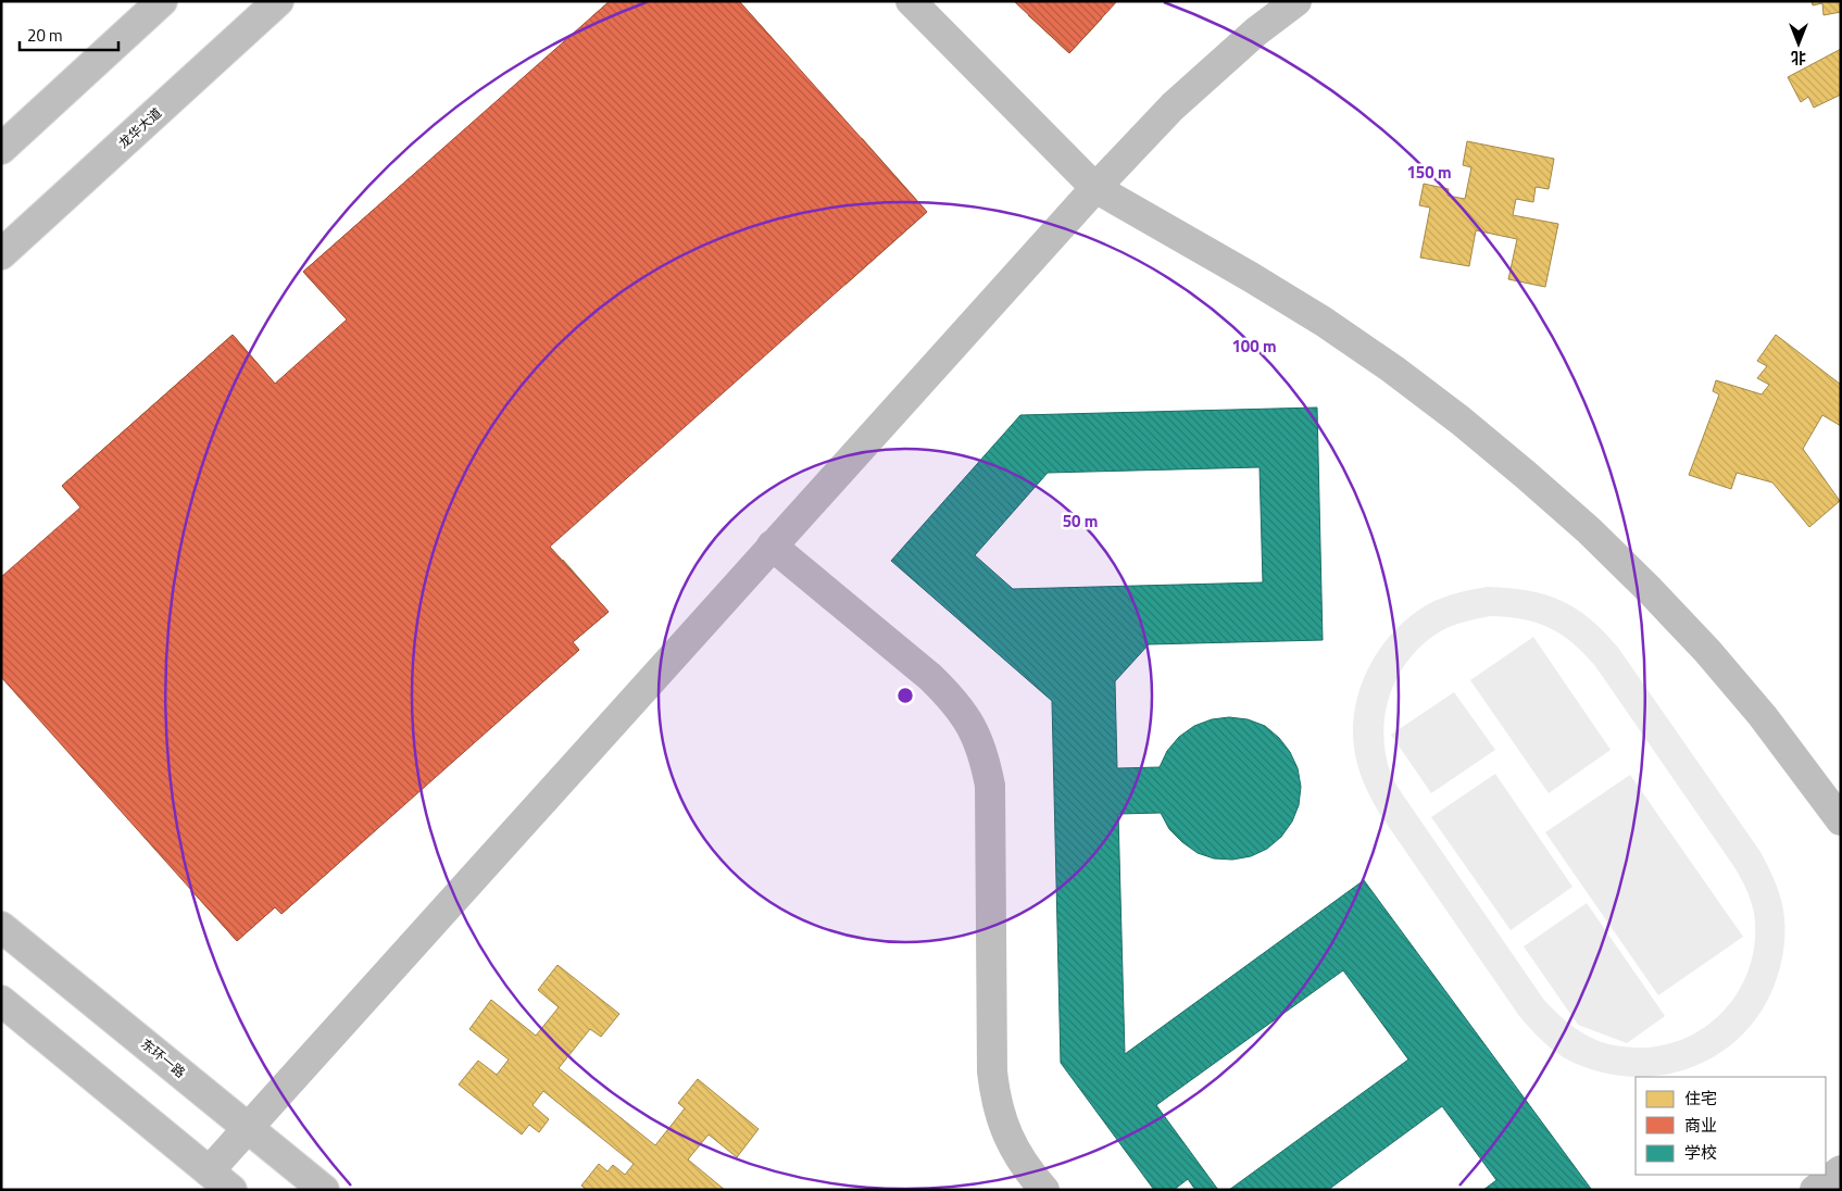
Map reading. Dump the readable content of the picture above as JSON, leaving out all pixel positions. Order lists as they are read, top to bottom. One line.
{"streets":{"street":["龙华大道","东环一路"]},"legend":["住宅","商业","学校"],"scale_bar":"20 m","north":"bottom","rings":["150 m","100 m","50 m"]}
